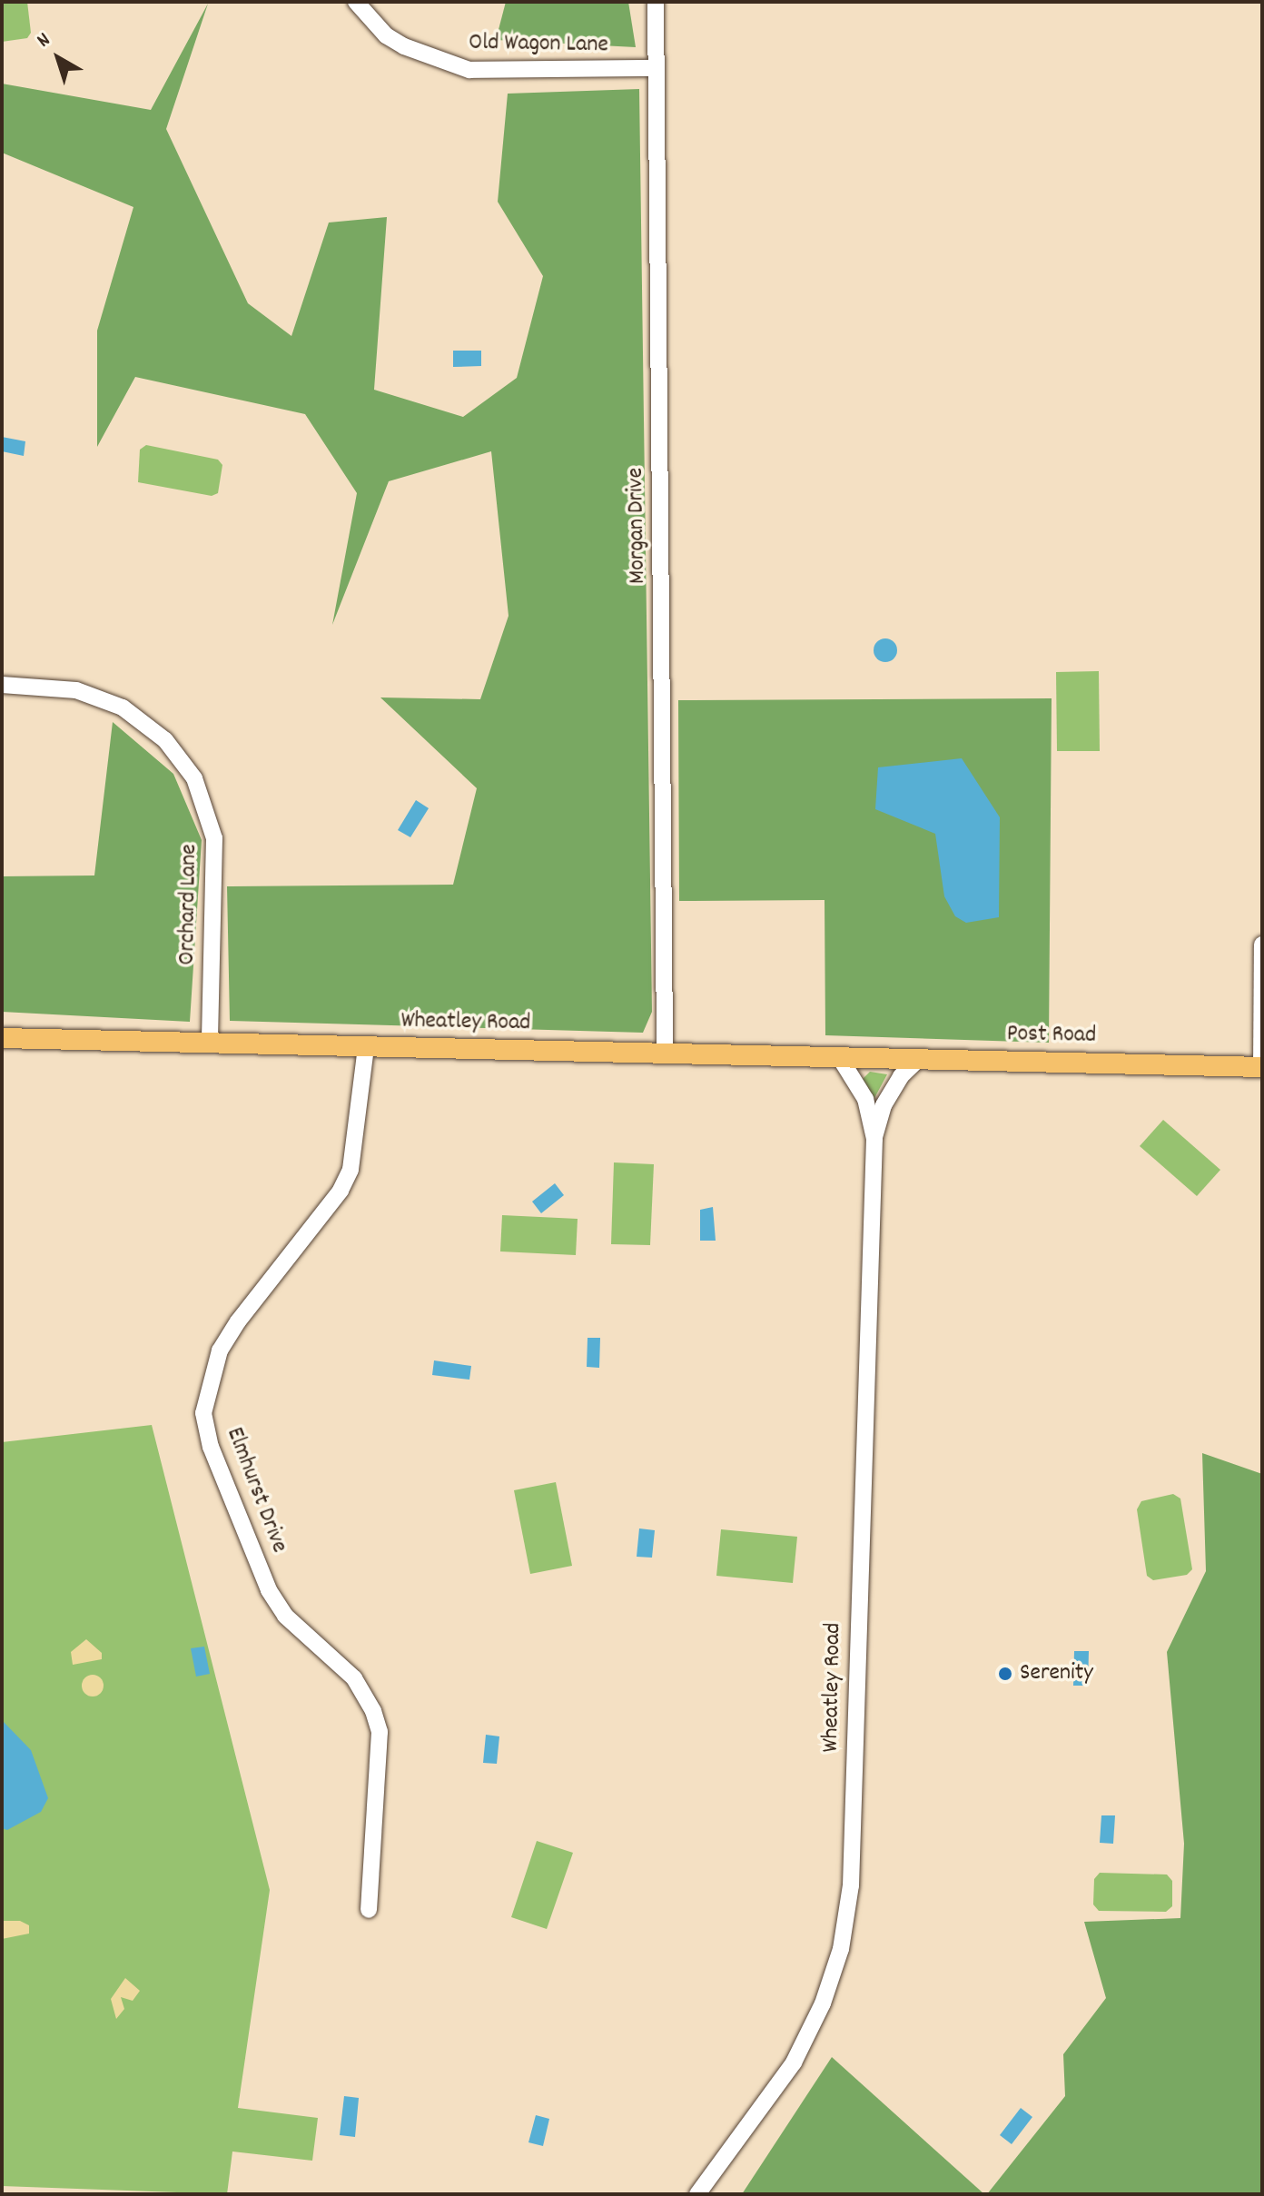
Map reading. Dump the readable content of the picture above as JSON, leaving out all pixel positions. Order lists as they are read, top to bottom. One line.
{"streets":{"main road":["Wheatley Road","Post Road"],"street":["Old Wagon Lane","Morgan Drive","Orchard Lane","Elmhurst Drive"]},"crossings":[["Old Wagon Lane","Morgan Drive"],["Morgan Drive","Wheatley Road"],["Orchard Lane","Wheatley Road"],["Wheatley Road","Post Road"],["Wheatley Road","Elmhurst Drive"]],"places":["Serenity"],"north":"top left"}
